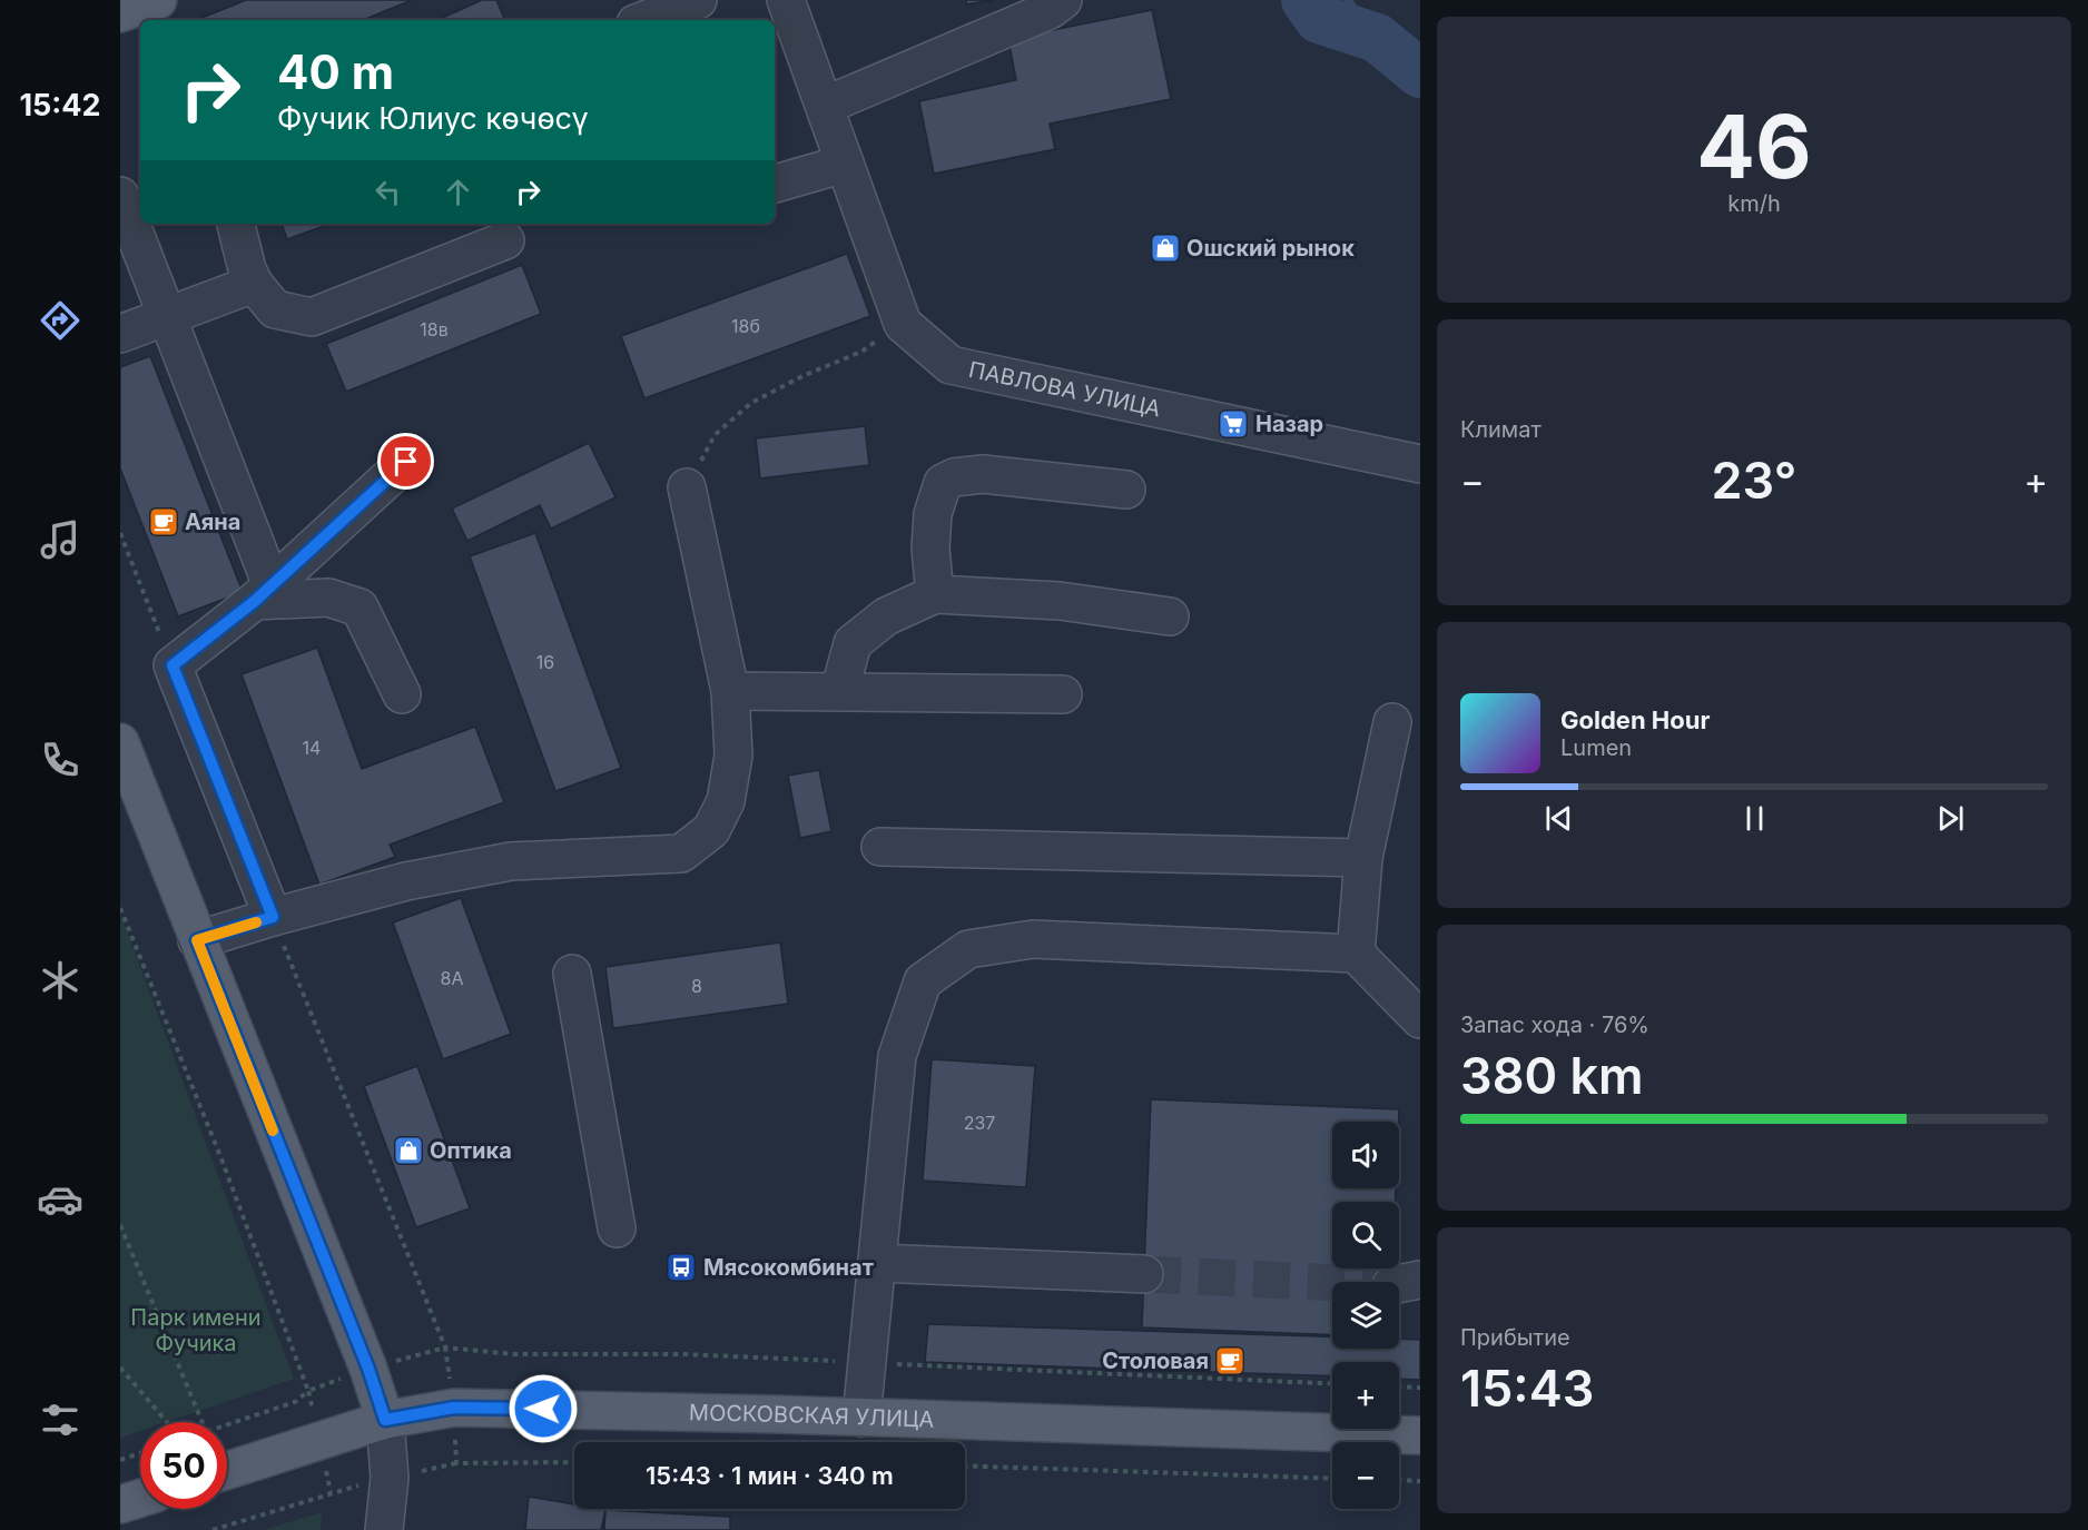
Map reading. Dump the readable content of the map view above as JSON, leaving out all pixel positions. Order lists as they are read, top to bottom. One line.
{"streets":{"main road":["МОСКОВСКАЯ УЛИЦА"],"street":["ПАВЛОВА УЛИЦА"]},"parks":["Парк имени Фучика"],"places":{"shop":["Ошский рынок","Оптика"],"supermarket":["Назар"],"cafe":["Аяна","Столовая"],"bus stop":["Мясокомбинат"]},"house_numbers":["18б","18в","16","14","8А","8","237"],"page":{"tabs":"15:42","tile":[["46","km/h"],"Климат",["Запас хода · 76%","380 km"],["Прибытие","15:43"]],"turn":["40 m","Фучик Юлиус көчөсү"],"heat":["−","23°","+"],"song":["Golden Hour","Lumen"],"map_buttons":["+","−"],"limit":"50","trip":"15:43 · 1 мин · 340 m"}}
